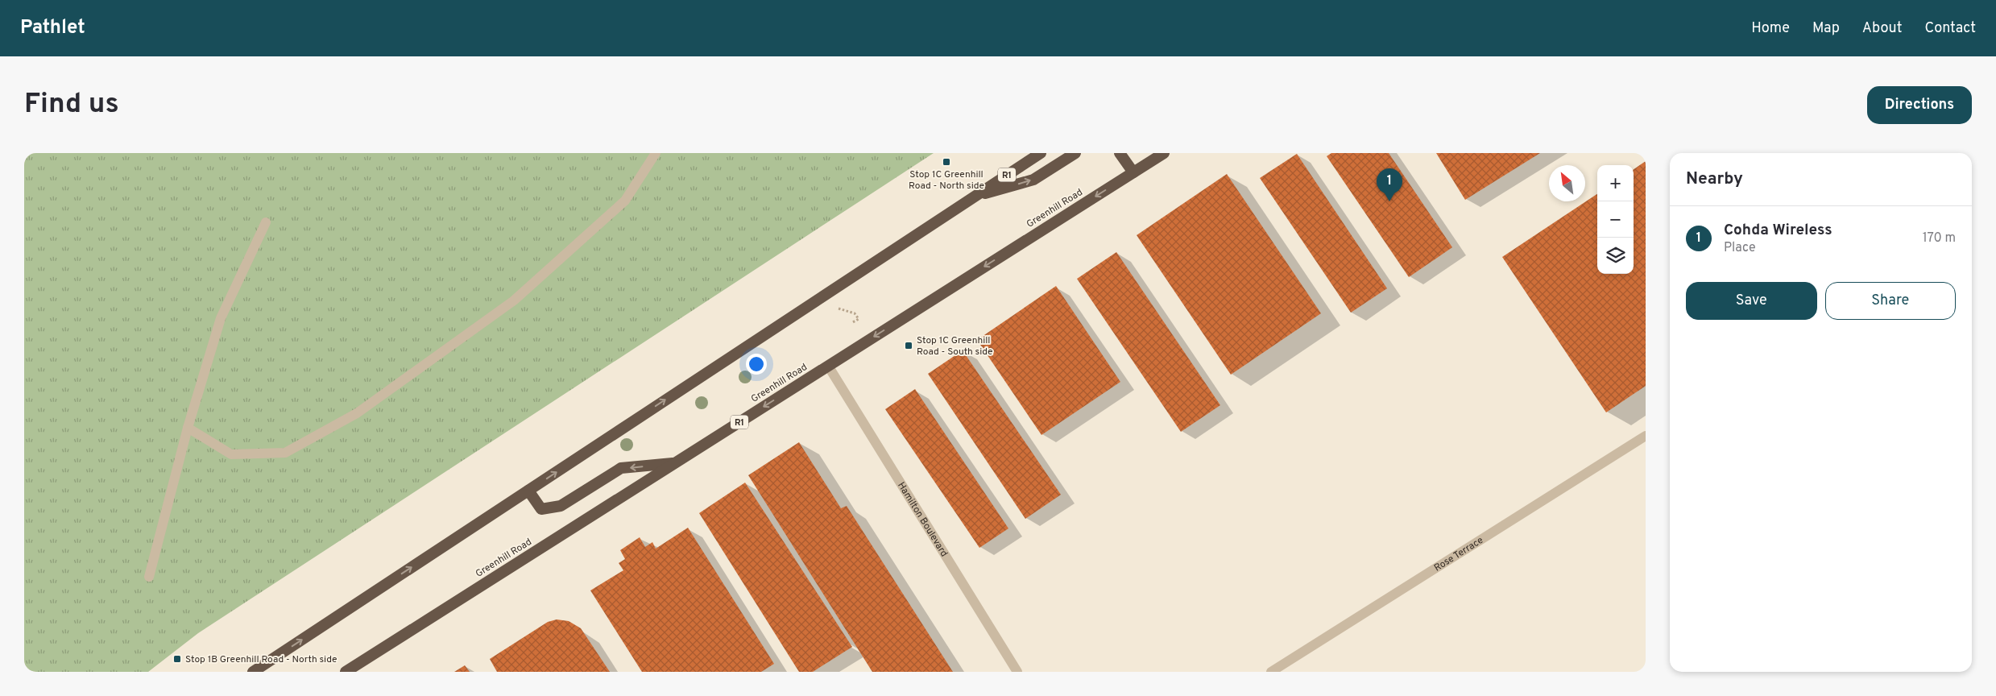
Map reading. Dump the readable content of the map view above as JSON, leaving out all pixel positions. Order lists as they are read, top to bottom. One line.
{"streets":{"highway":["R1","Greenhill Road"],"street":["Hamilton Boulevard","Rose Terrace"]},"crossings":[["Greenhill Road","Hamilton Boulevard"]],"places":{"transit":["Stop 1C Greenhill Road - North side","Stop 1C Greenhill Road - South side","Stop 1B Greenhill Road - North side"]},"north":"top left","page":{"header":"Pathlet","nav":["Home","Map","About","Contact"],"buttons":["Directions",["Save","Share"]],"title":"Find us","heading":"Nearby","map_buttons":["+","−"],"pins":"1","list":[{"mark":"1","name":"Cohda Wireless","note":"Place","value":"170 m"}]}}
